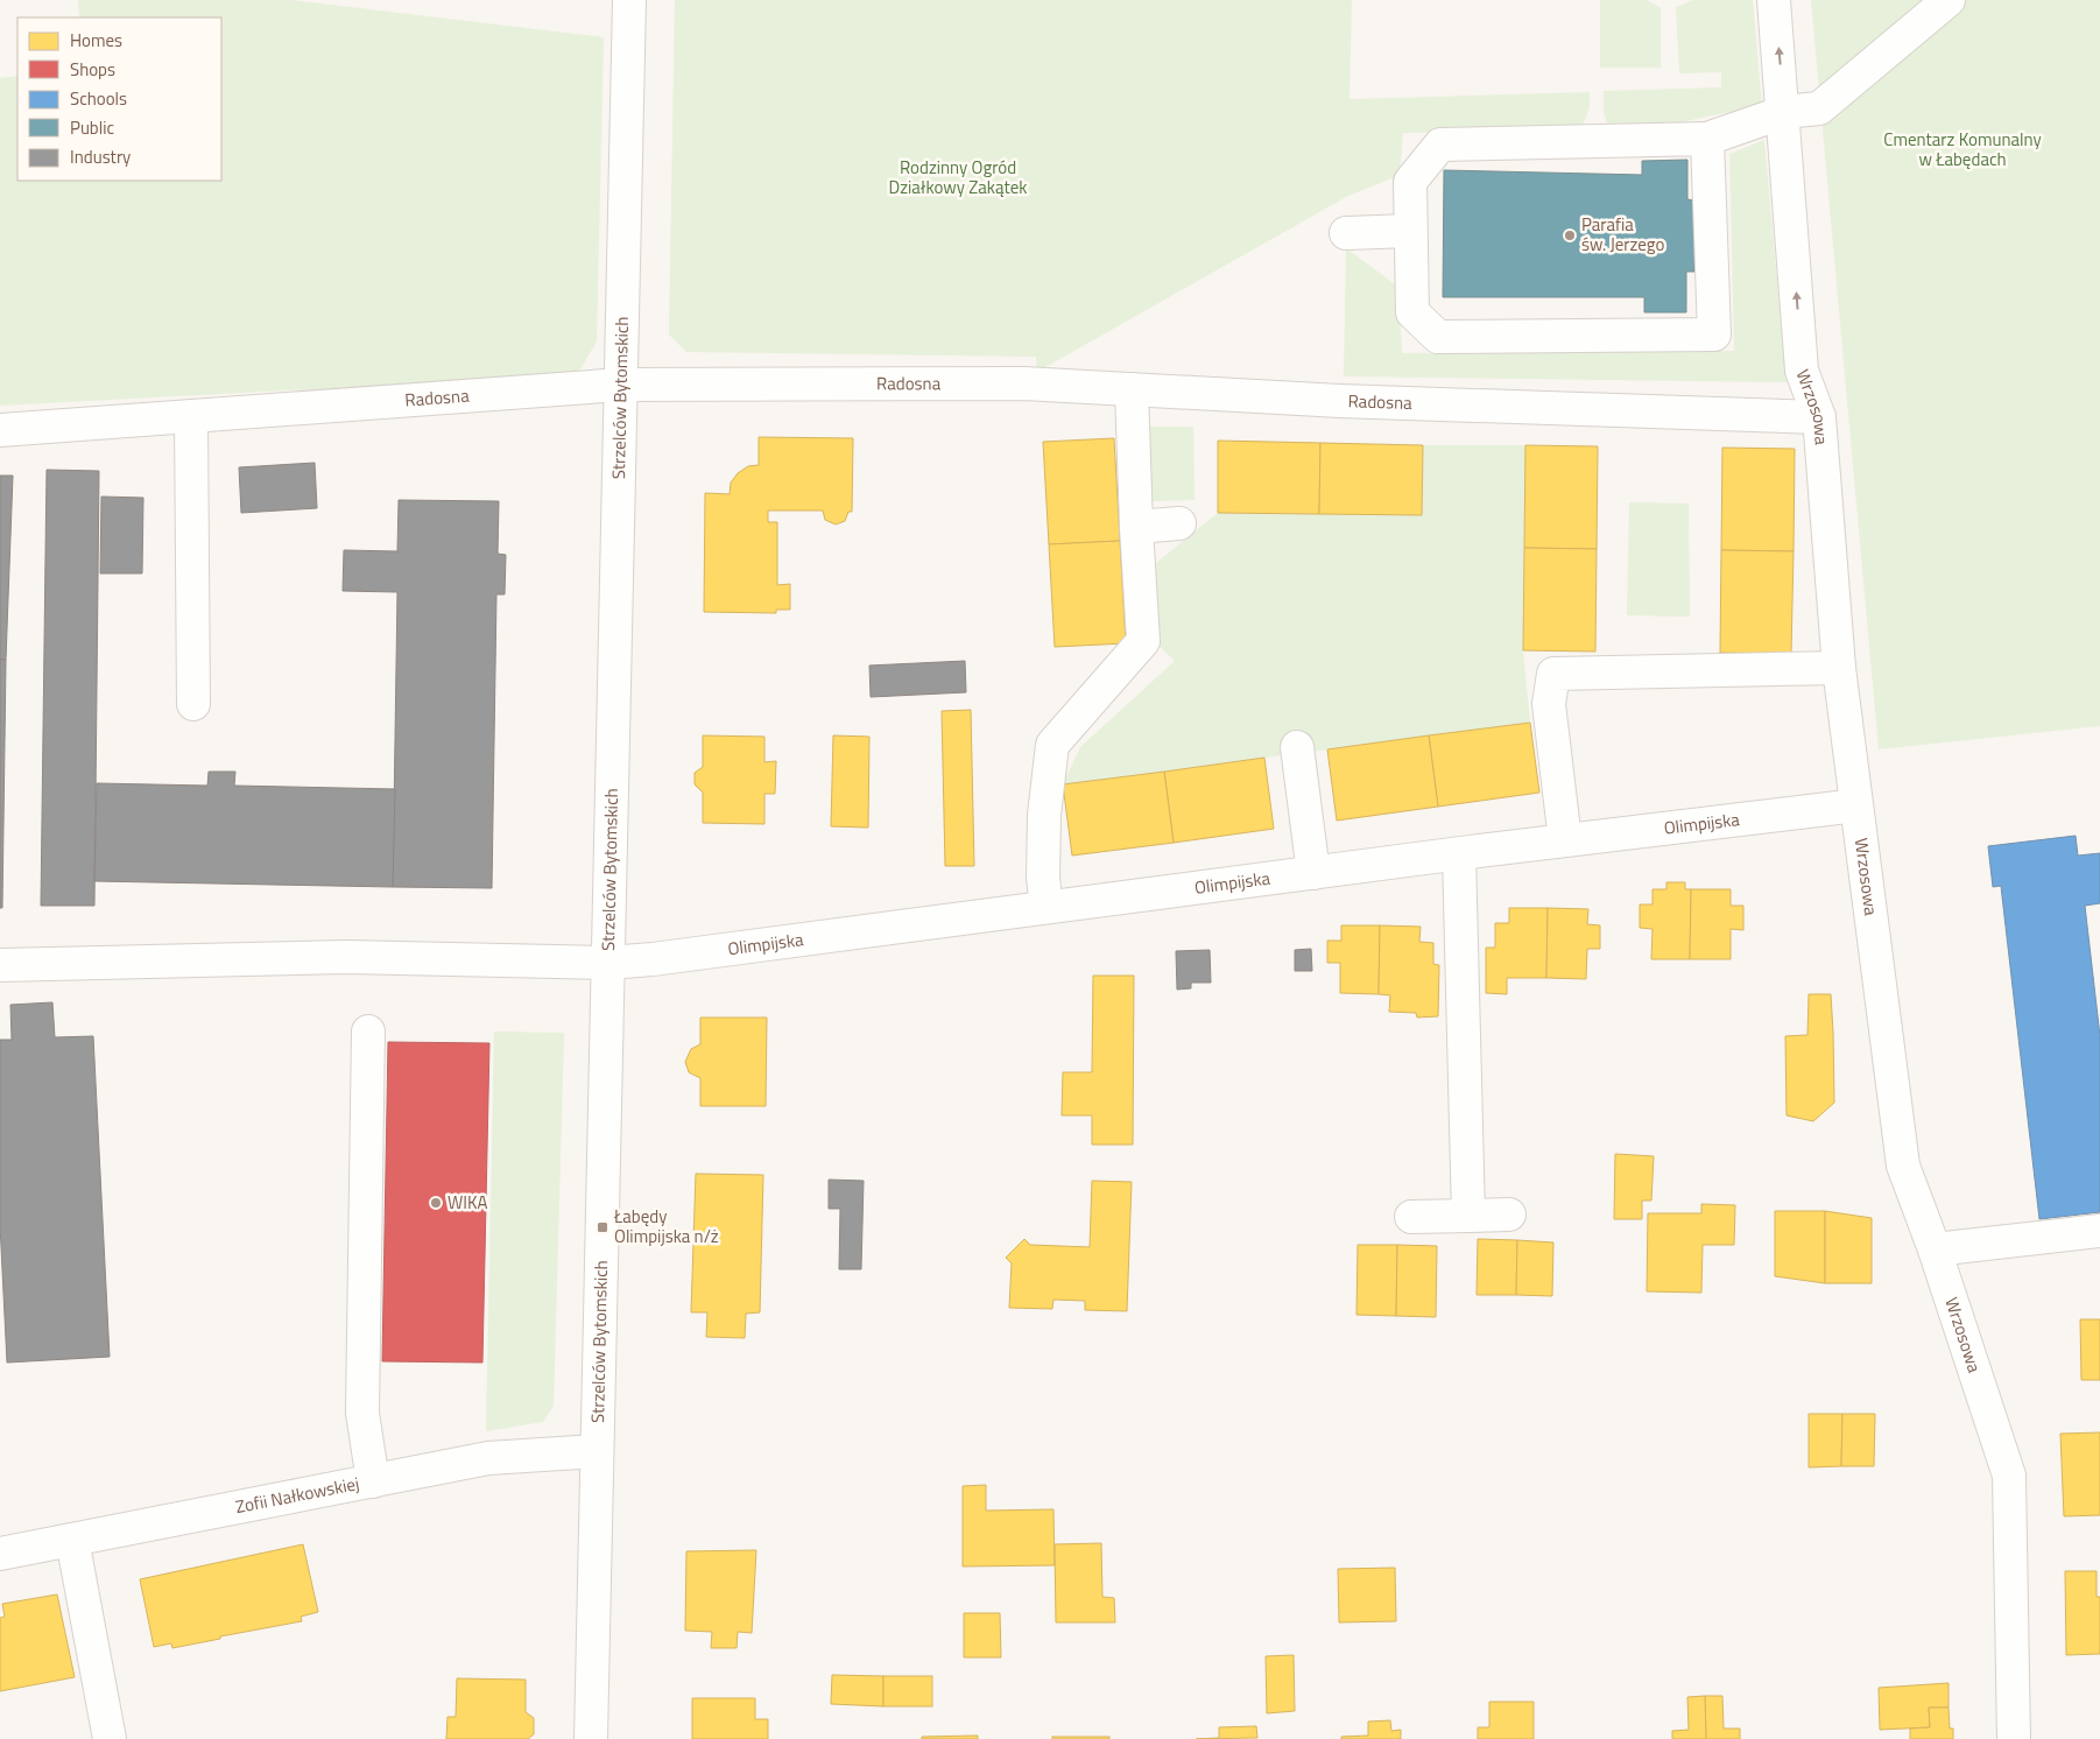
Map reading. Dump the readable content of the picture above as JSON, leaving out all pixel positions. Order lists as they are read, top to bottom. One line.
{"streets":{"street":["Radosna","Strzelców Bytomskich","Wrzosowa","Olimpijska","Zofii Nałkowskiej"]},"crossings":[["Radosna","Strzelców Bytomskich"],["Radosna","Wrzosowa"],["Strzelców Bytomskich","Olimpijska"],["Strzelców Bytomskich","Zofii Nałkowskiej"],["Wrzosowa","Olimpijska"]],"parks":["Cmentarz Komunalny w Łabędach","Rodzinny Ogród Działkowy Zakątek"],"places":{"other":["Parafia św. Jerzego","WIKA"],"transit":["Łabędy Olimpijska n/ż"]},"legend":["Homes","Shops","Schools","Public","Industry"]}
